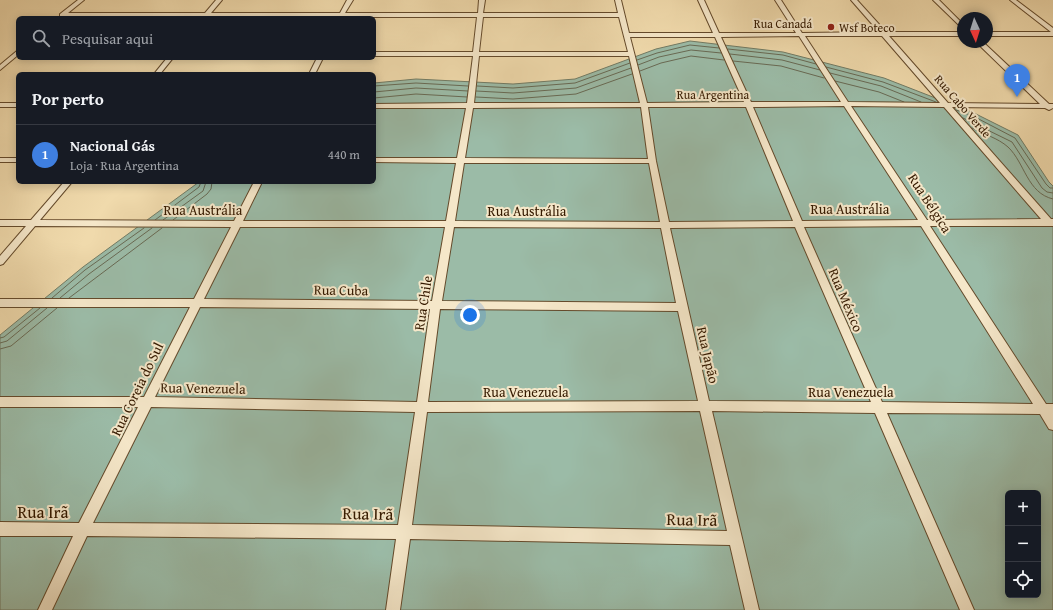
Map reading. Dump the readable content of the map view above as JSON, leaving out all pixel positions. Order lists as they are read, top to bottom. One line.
{"streets":{"street":["Rua Canadá","Rua Argentina","Rua Cabo Verde","Rua Bélgica","Rua Austrália","Rua Cuba","Rua México","Rua Chile","Rua Japão","Rua Venezuela","Rua Coreia do Sul","Rua Irã"]},"crossings":[["Rua Canadá","Rua Cabo Verde"],["Rua Canadá","Rua Bélgica"],["Rua Canadá","Rua México"],["Rua Canadá","Rua Japão"],["Rua Argentina","Rua Cabo Verde"],["Rua Argentina","Rua Bélgica"],["Rua Argentina","Rua México"],["Rua Argentina","Rua Chile"],["Rua Argentina","Rua Japão"],["Rua Cabo Verde","Rua Austrália"],["Rua Bélgica","Rua Austrália"],["Rua Bélgica","Rua Venezuela"],["Rua Austrália","Rua México"],["Rua Austrália","Rua Chile"],["Rua Austrália","Rua Japão"],["Rua Austrália","Rua Coreia do Sul"],["Rua Cuba","Rua Chile"],["Rua Cuba","Rua Japão"],["Rua Cuba","Rua Coreia do Sul"],["Rua México","Rua Venezuela"],["Rua Chile","Rua Venezuela"],["Rua Chile","Rua Irã"],["Rua Japão","Rua Venezuela"],["Rua Japão","Rua Irã"],["Rua Venezuela","Rua Coreia do Sul"],["Rua Coreia do Sul","Rua Irã"]],"places":["Wsf Boteco"],"north":"bottom","page":{"search":"Pesquisar aqui","pins":"1","heading":"Por perto","list":[{"mark":"1","name":"Nacional Gás","note":"Loja · Rua Argentina","value":"440 m"}],"map_buttons":["+","−"]}}
